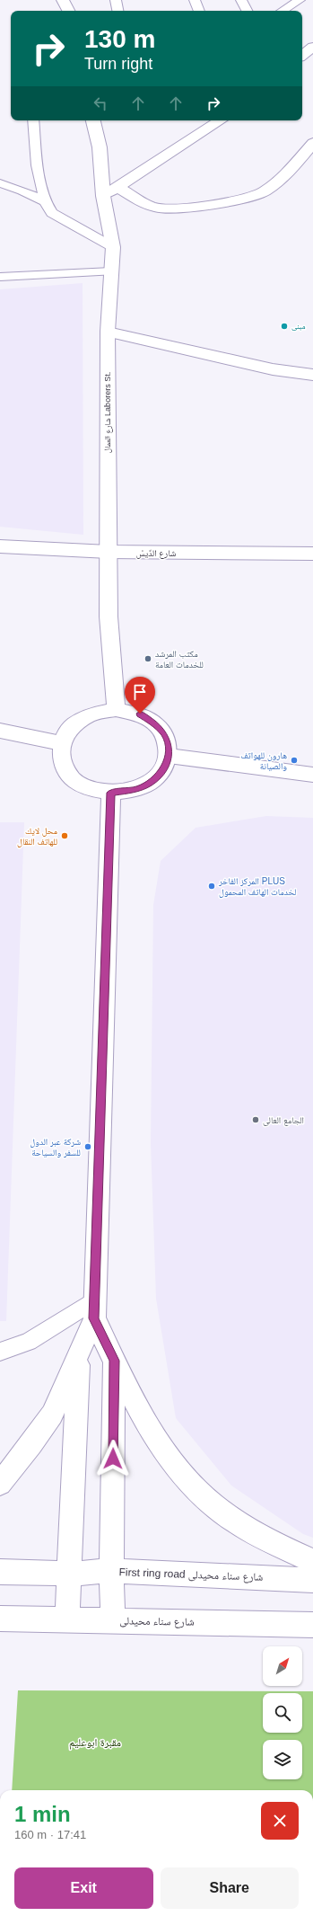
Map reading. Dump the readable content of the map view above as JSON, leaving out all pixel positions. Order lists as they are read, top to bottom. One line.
{"streets":{"main road":["شارع العمال Laborers St.","شارع الدِّيسْ","First ring road شارع سناء محيدلى","شارع سناء محيدلى"]},"crossings":[["شارع العمال Laborers St.","شارع الدِّيسْ"]],"parks":["مقبرة ابوعليم"],"places":["مبنى","مكتب المرشد للخدمات العامة","هارون للهواتف والصيانة","محل لايك للهاتف النقال","المركز الفاخر PLUS لخدمات الهاتف المحمول","الجامع العالى","شركة عبر الدول للسفر والسياحة"],"north":"top right","page":{"turn":["130 m","Turn right"],"heading":["1 min","160 m · 17:41"],"buttons":["Exit","Share"]}}
